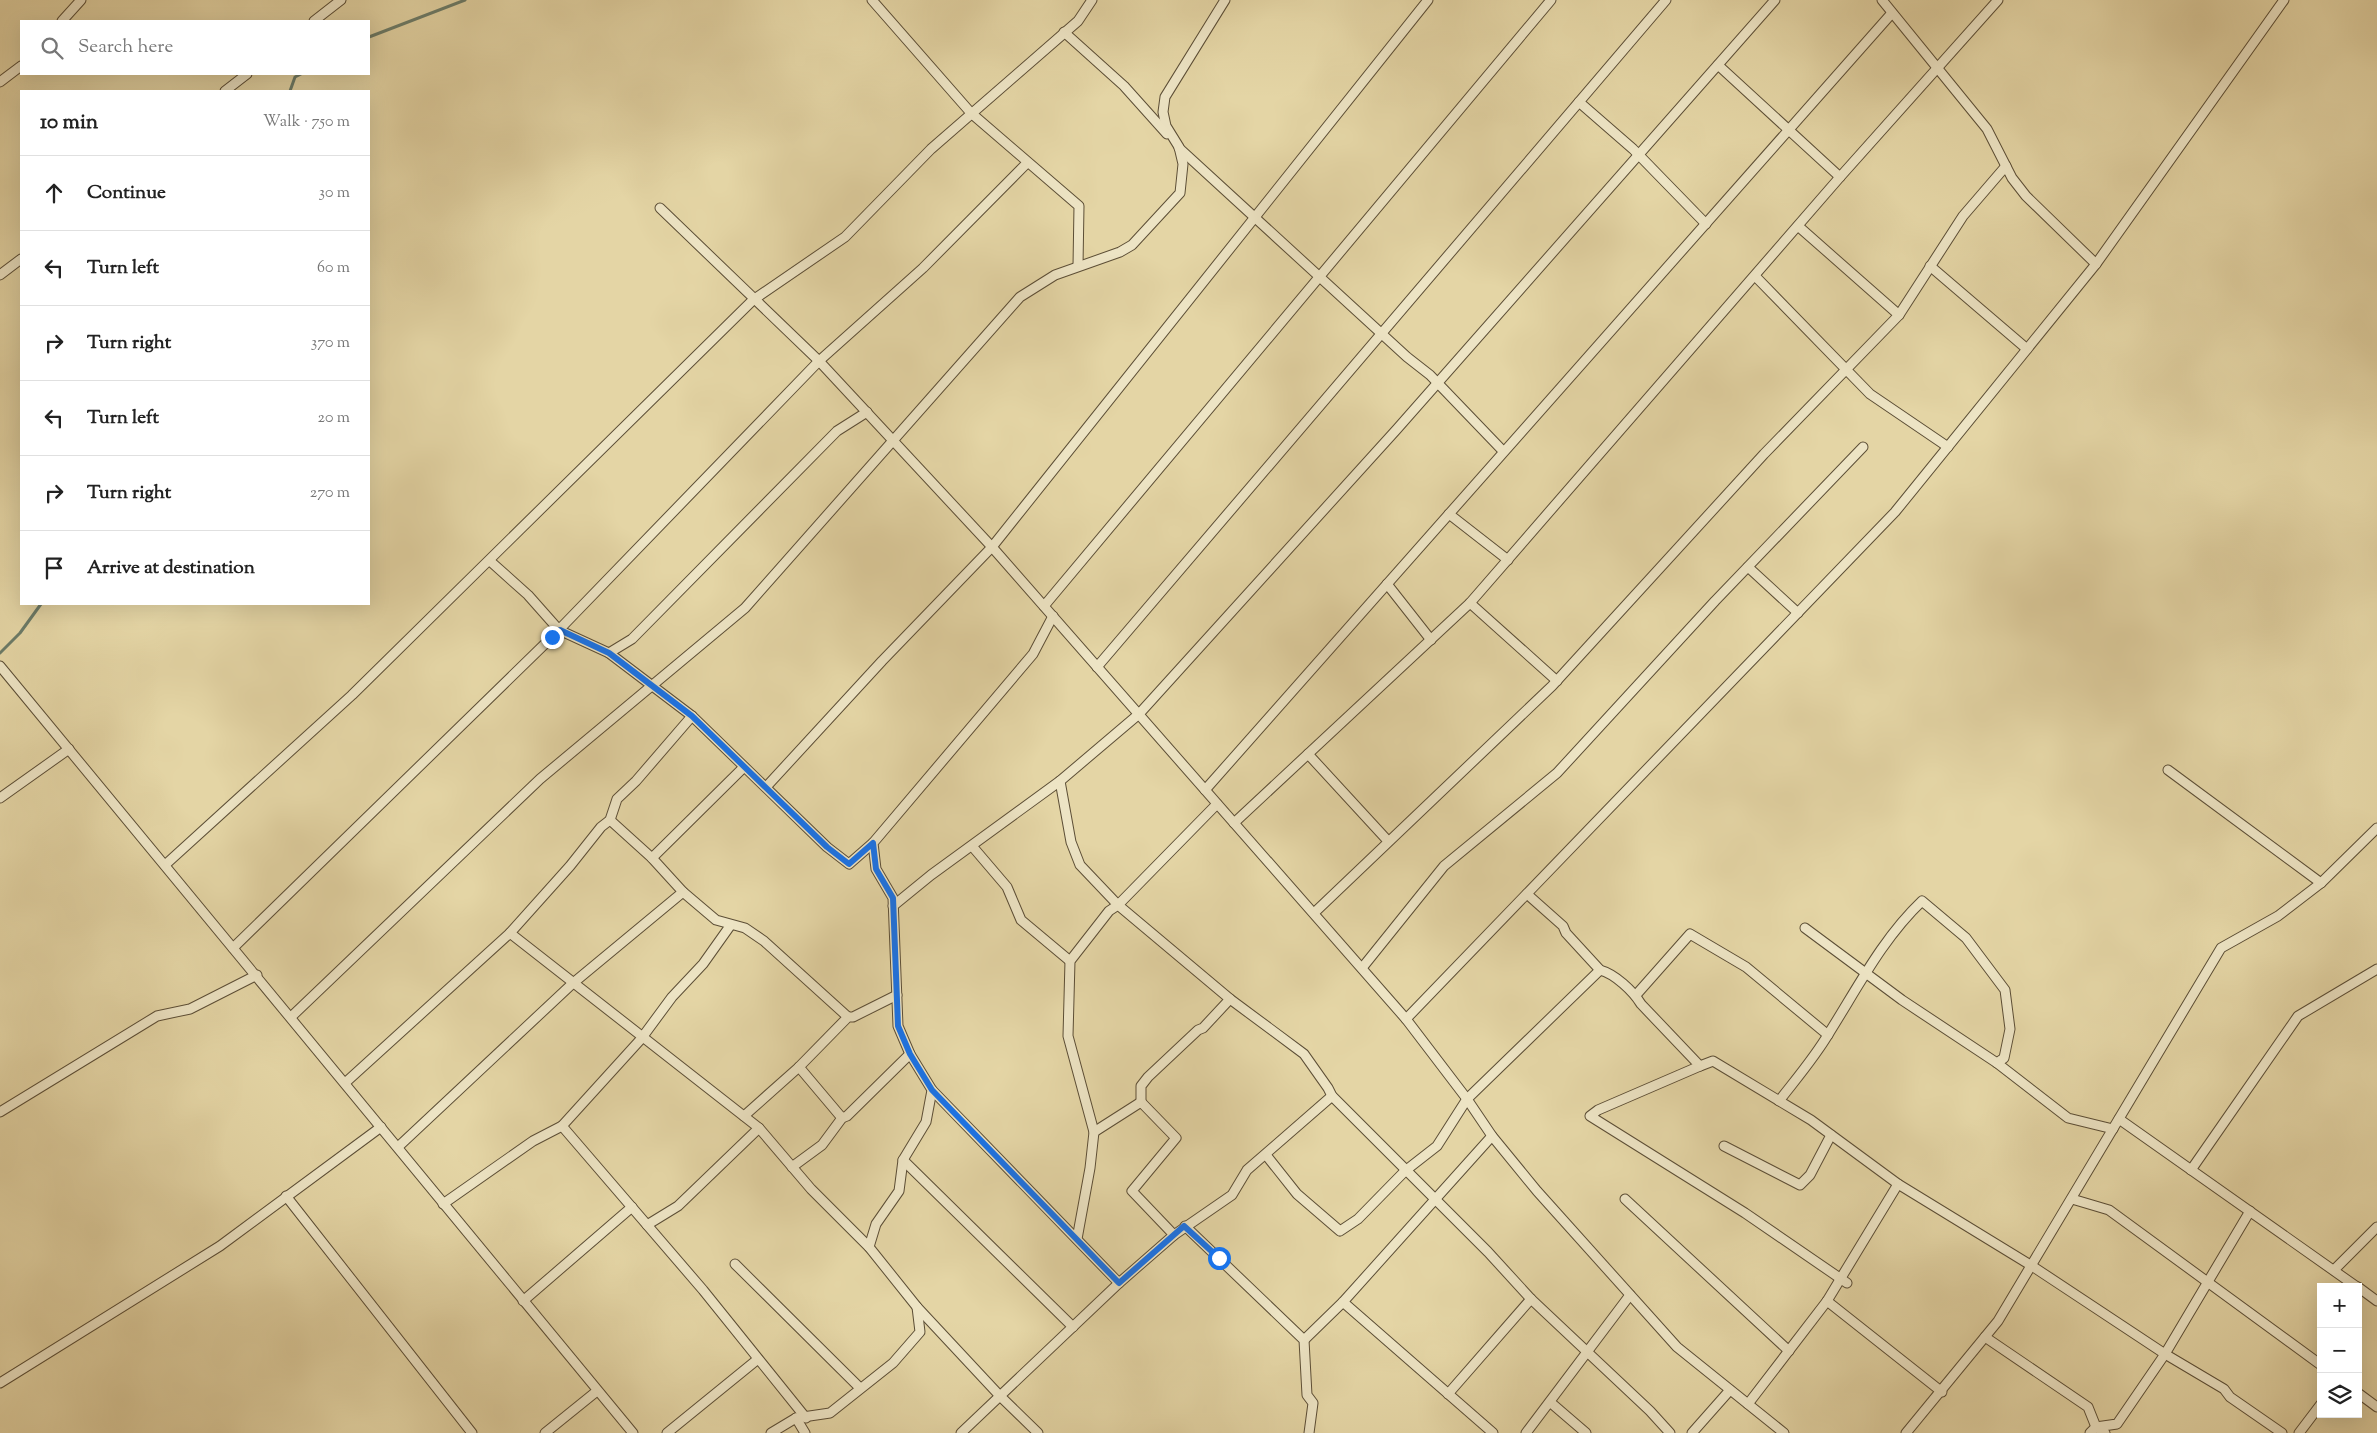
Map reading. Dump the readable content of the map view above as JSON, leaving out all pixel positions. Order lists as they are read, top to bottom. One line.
{"page":{"search":"Search here","heading":["10 min","Walk · 750 m"],"list":[["Continue","30 m"],["Turn left","60 m"],["Turn right","370 m"],["Turn left","20 m"],["Turn right","270 m"],"Arrive at destination"],"map_buttons":["+","−"]}}
